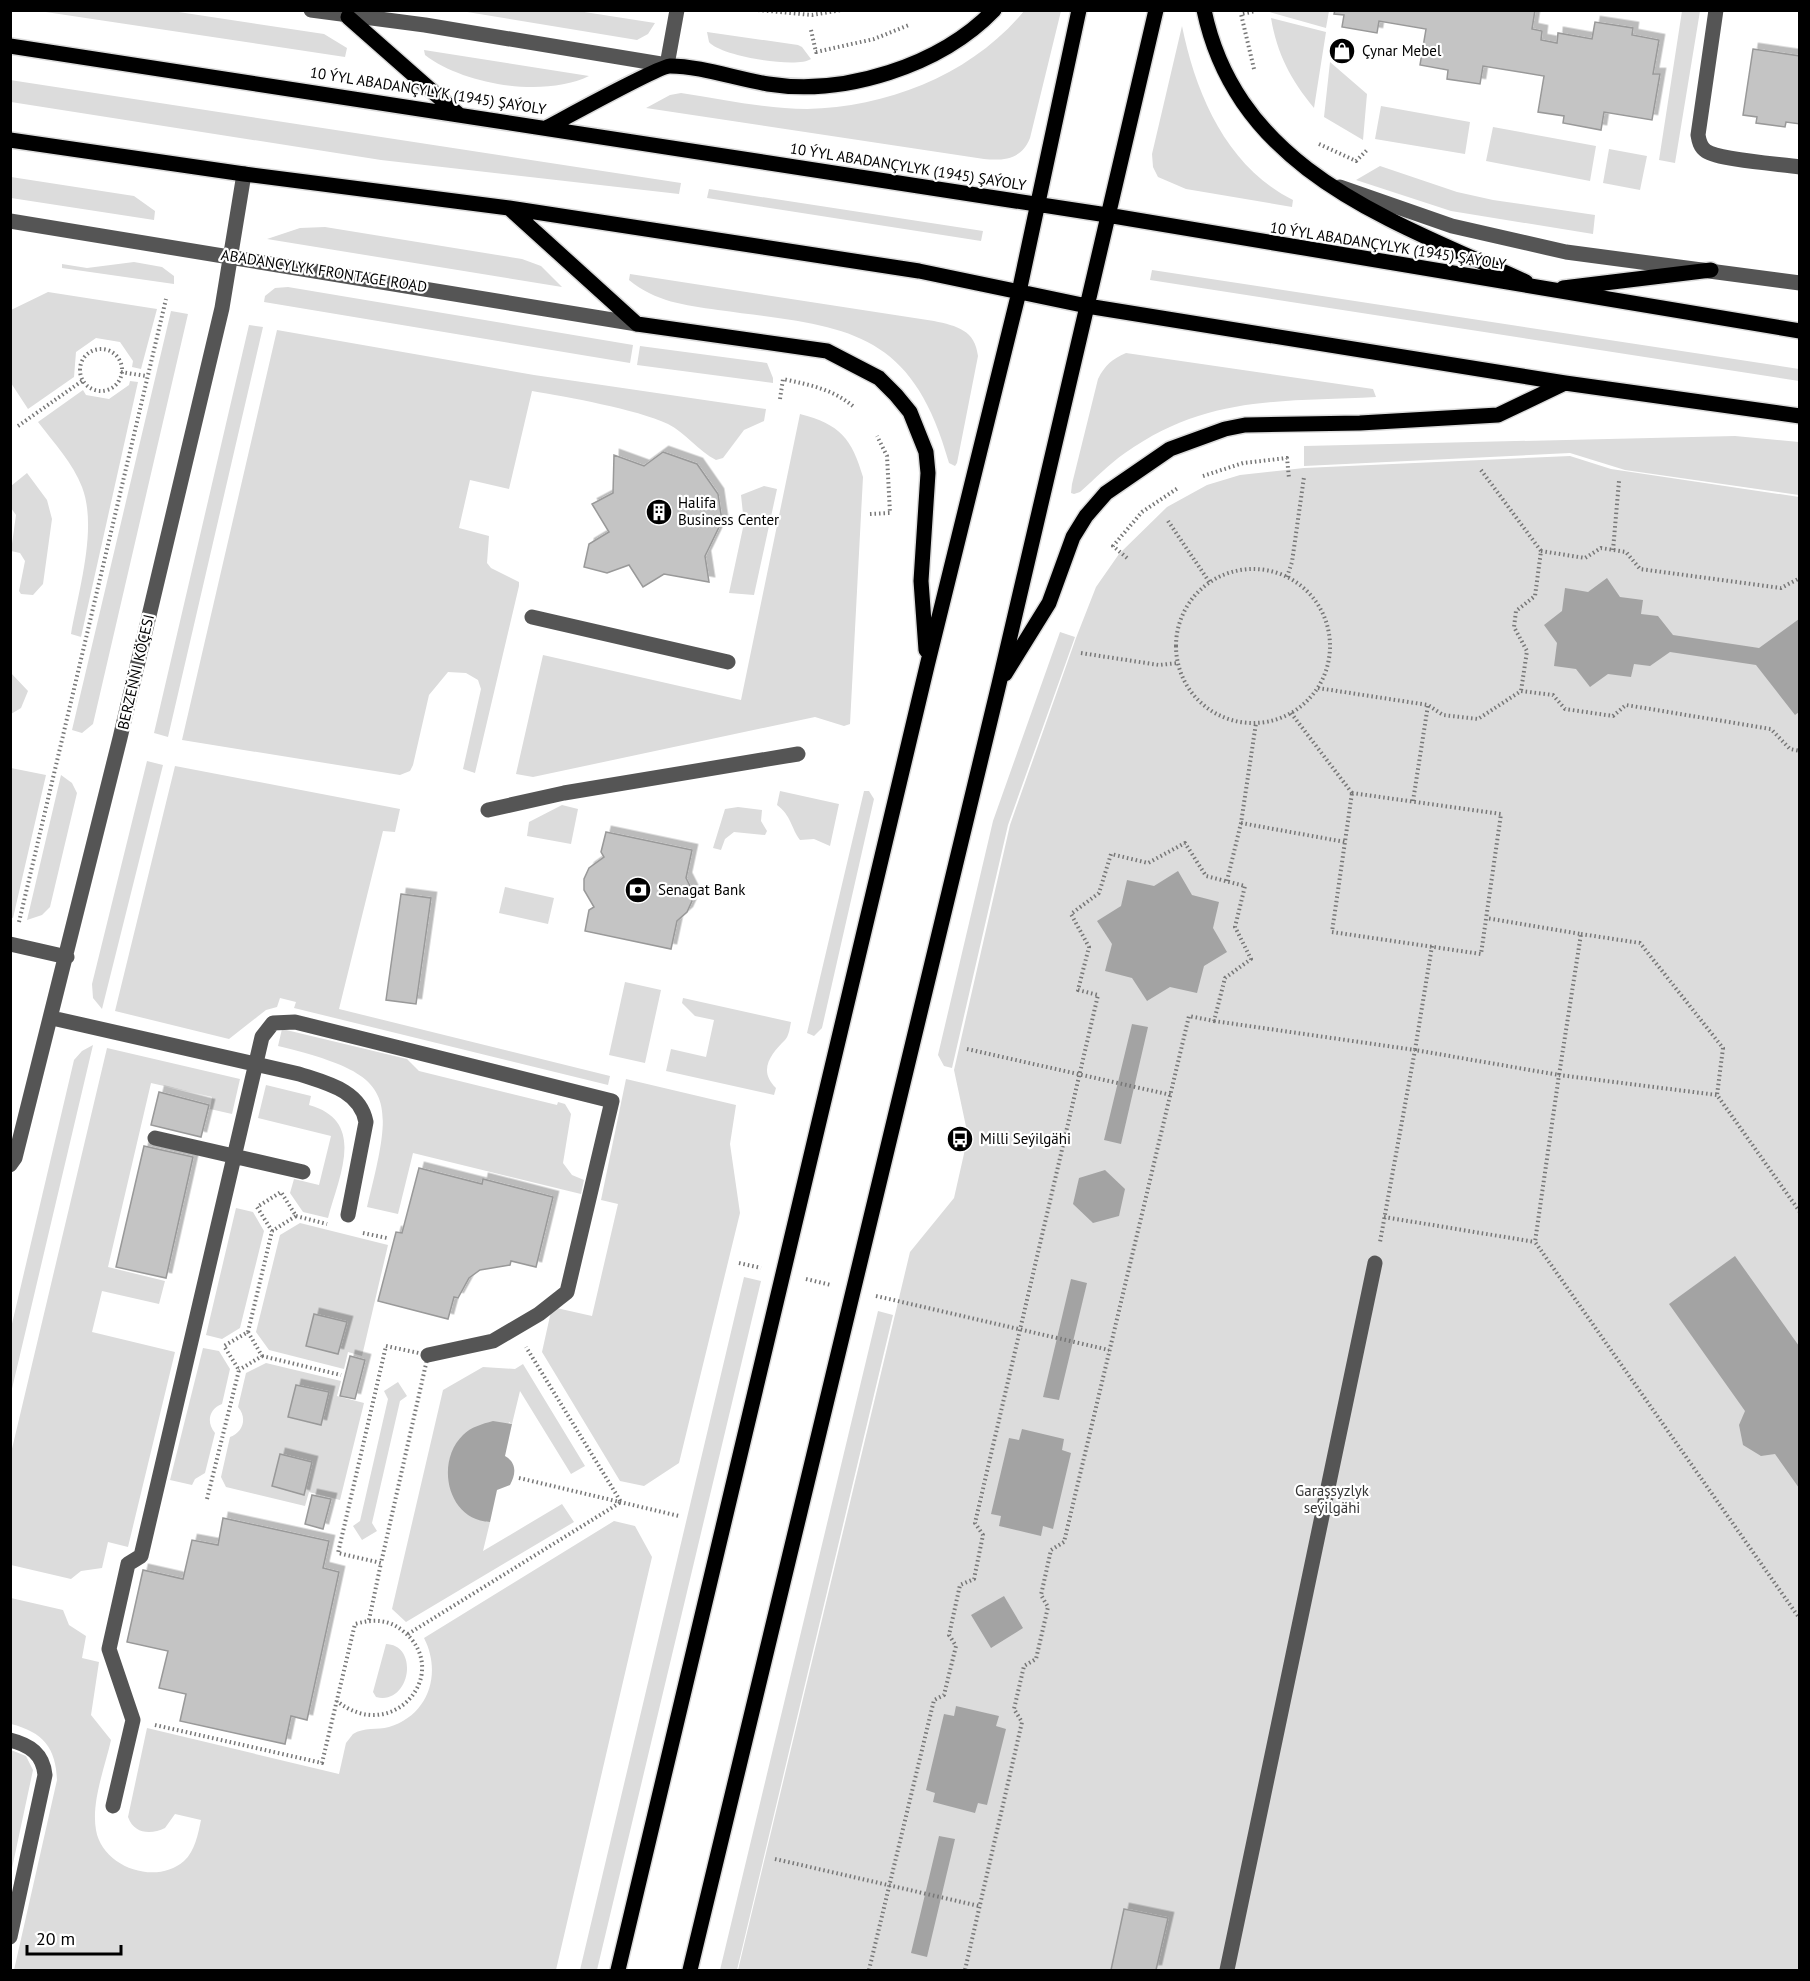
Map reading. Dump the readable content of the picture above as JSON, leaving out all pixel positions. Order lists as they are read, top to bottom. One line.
{"streets":{"main road":["10 ÝYL ABADANÇYLYK (1945) ŞAÝOLY"],"street":["ABADANCYLYK FRONTAGE ROAD","BERZEŇŇI KÖÇESI"]},"crossings":[["ABADANCYLYK FRONTAGE ROAD","BERZEŇŇI KÖÇESI"]],"parks":["Garaşsyzlyk seýilgähi"],"places":{"shop":["Çynar Mebel"],"building":["Halifa Business Center"],"bank":["Senagat Bank"],"bus stop":["Milli Seýilgähi"]},"scale_bar":"20 m"}
